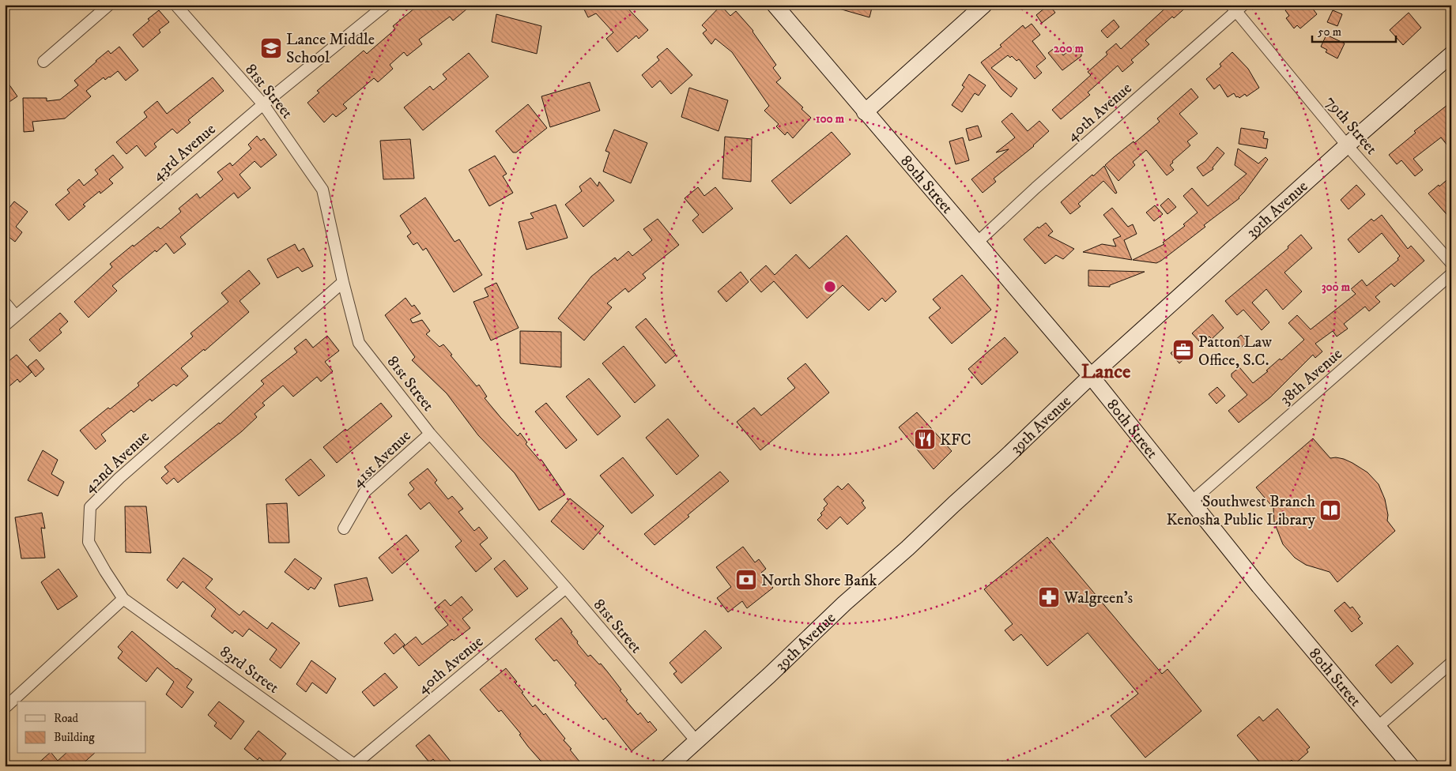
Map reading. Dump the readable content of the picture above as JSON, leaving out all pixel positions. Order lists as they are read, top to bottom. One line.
{"streets":{"street":["81st Street","40th Avenue","79th Street","43rd Avenue","80th Street","39th Avenue","38th Avenue","41st Avenue","42nd Avenue","83rd Street"]},"crossings":[["81st Street","40th Avenue"],["81st Street","43rd Avenue"],["81st Street","39th Avenue"],["81st Street","41st Avenue"],["81st Street","42nd Avenue"],["40th Avenue","79th Street"],["40th Avenue","80th Street"],["40th Avenue","83rd Street"],["79th Street","39th Avenue"],["80th Street","39th Avenue"],["80th Street","38th Avenue"],["42nd Avenue","83rd Street"]],"districts":["Lance"],"places":{"school or university":["Lance Middle School"],"office":["Patton Law Office, S.C."],"restaurant":["KFC"],"library":["Southwest Branch Kenosha Public Library"],"bank":["North Shore Bank"],"pharmacy":["Walgreen's"]},"legend":["Road","Building"],"scale_bar":"50 m","rings":["200 m","100 m","300 m"]}
